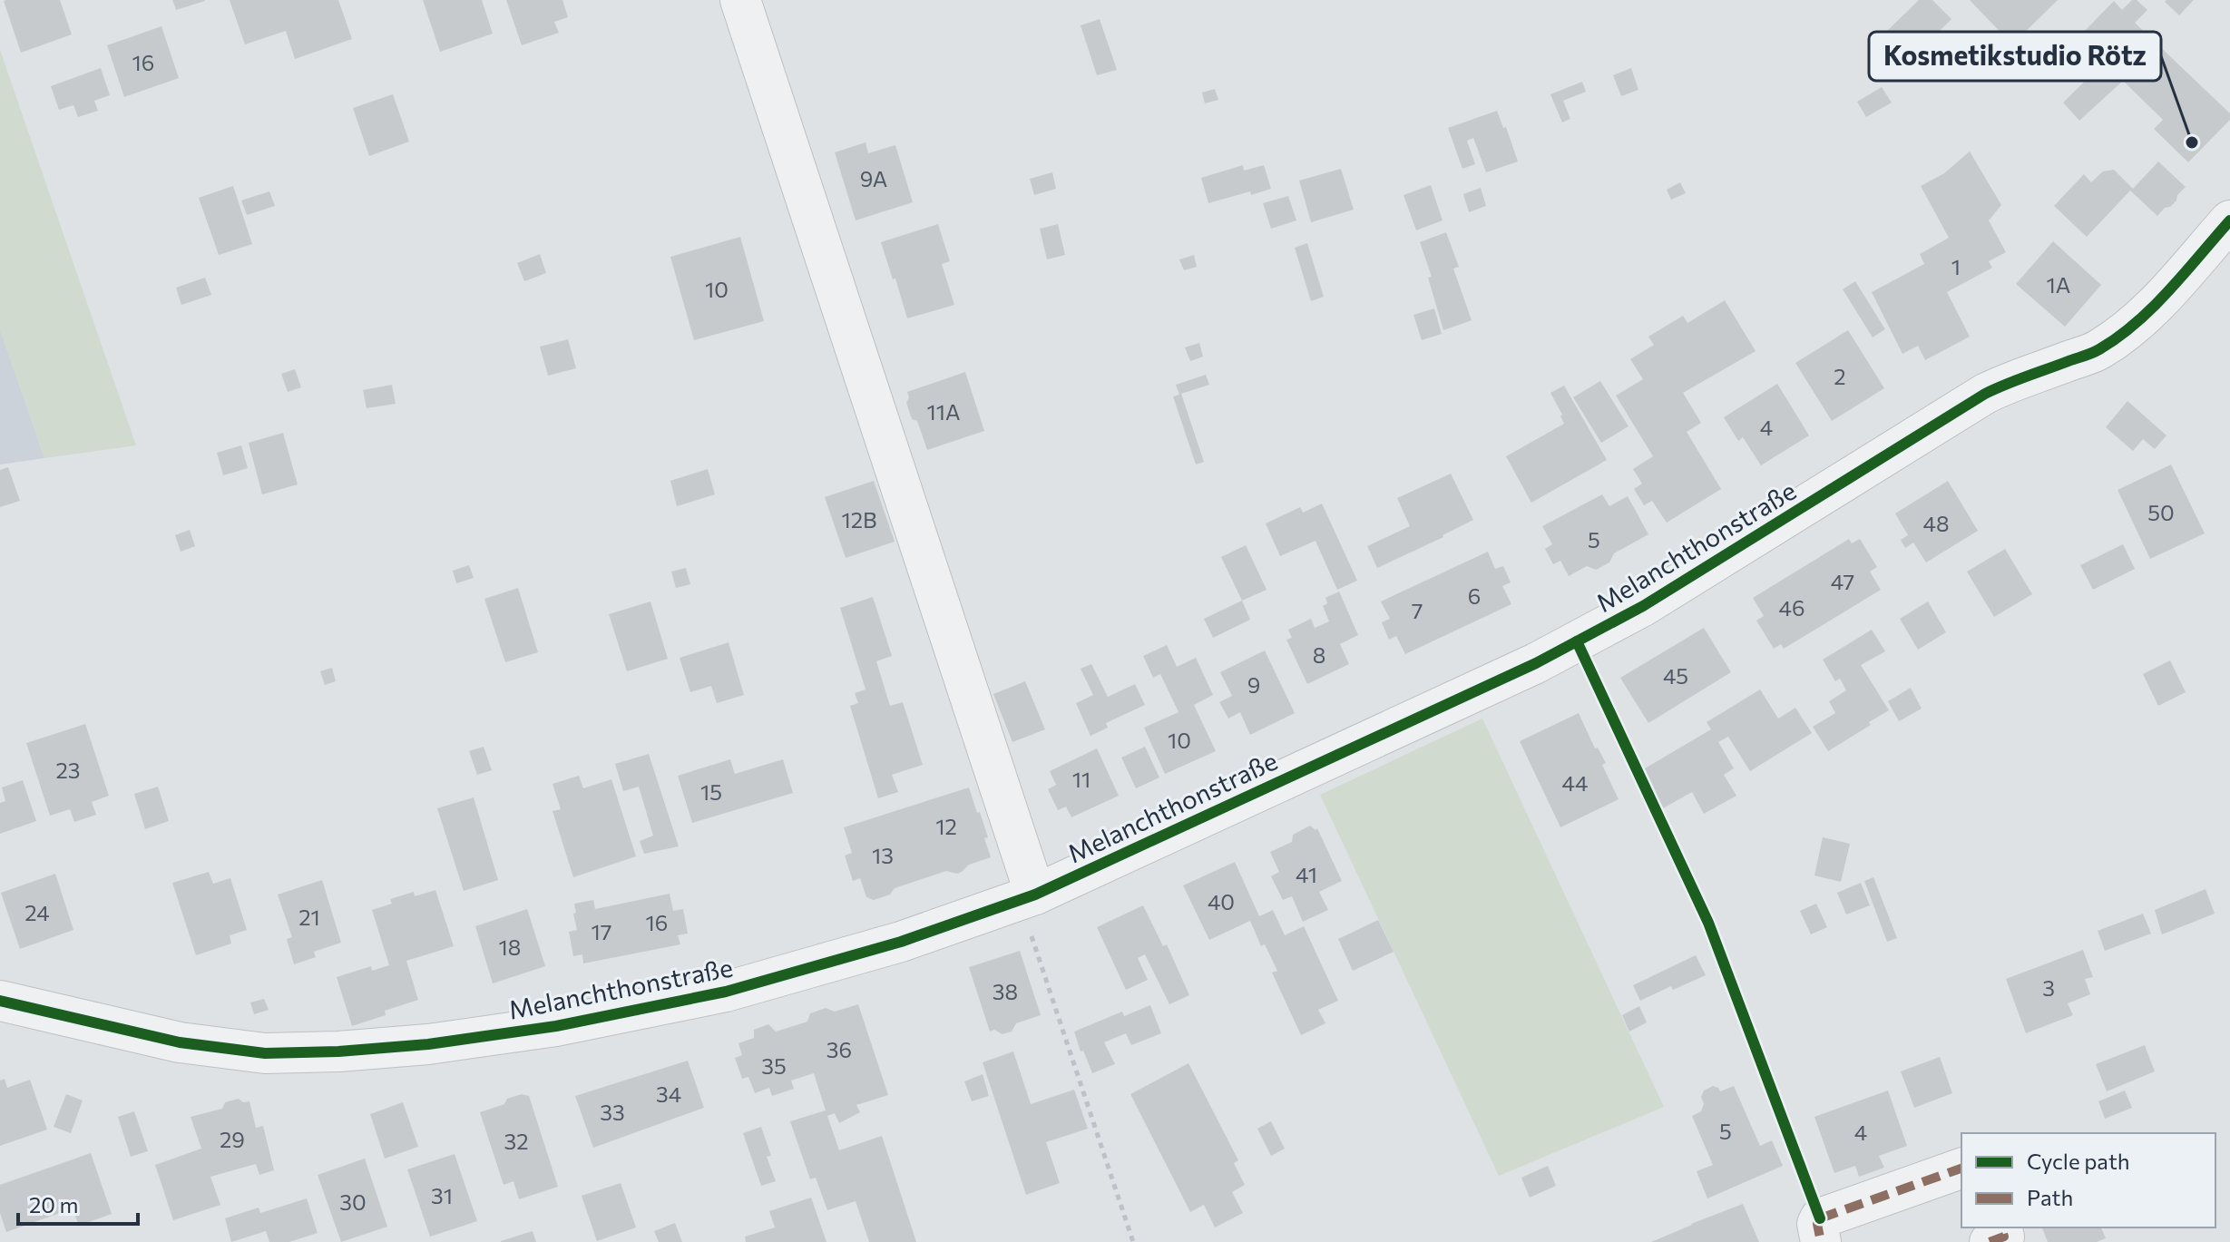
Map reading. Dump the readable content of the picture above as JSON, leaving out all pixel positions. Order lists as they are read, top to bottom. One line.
{"streets":{"street":["Melanchthonstraße"]},"places":["Kosmetikstudio Rötz"],"house_numbers":["16","9A","1","1A","10","2","11A","4","50","12B","48","5","47","6","46","7","8","45","9","10","23","11","44","15","12","13","41","40","24","21","16","17","18","3","38","36","35","34","33","5","4","29","32","31","30"],"legend":["Cycle path","Path"],"scale_bar":"20 m"}
